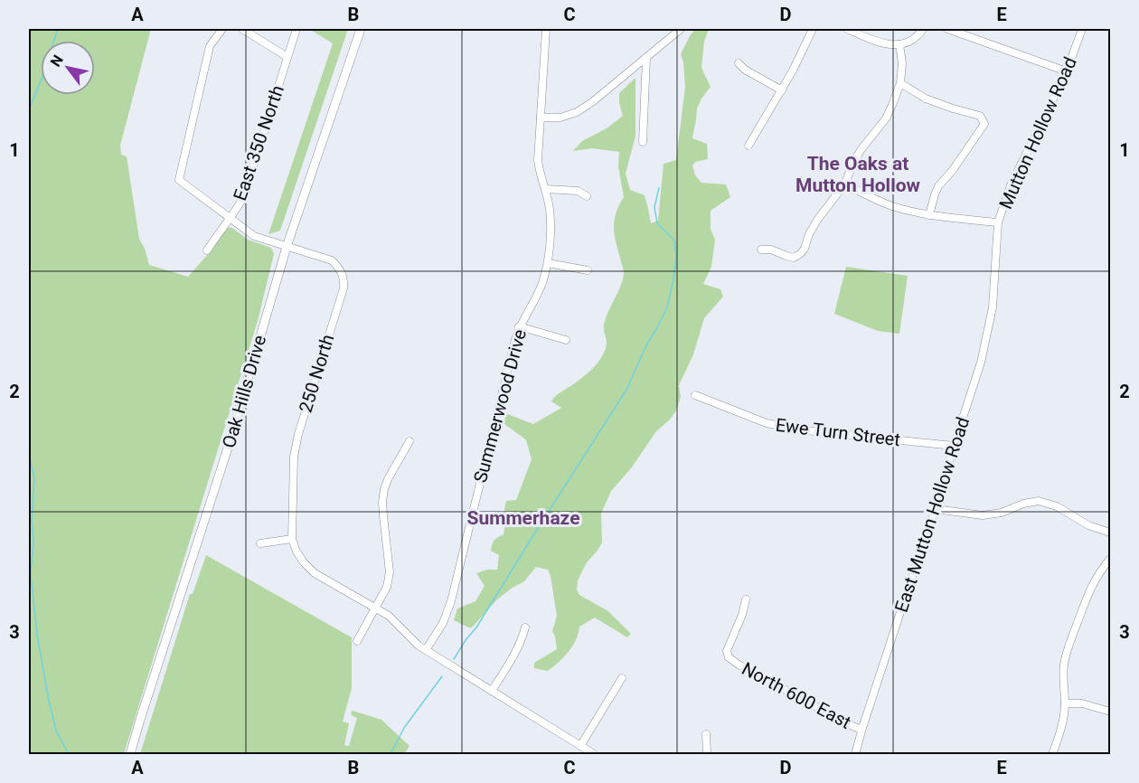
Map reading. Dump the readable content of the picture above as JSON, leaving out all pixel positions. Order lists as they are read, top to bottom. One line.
{"streets":{"main road":["Oak Hills Drive"],"street":["Mutton Hollow Road","East 350 North","250 North","Summerwood Drive","Ewe Turn Street","East Mutton Hollow Road","North 600 East"]},"crossings":[["Mutton Hollow Road","East Mutton Hollow Road"],["250 North","Oak Hills Drive"],["Ewe Turn Street","East Mutton Hollow Road"],["East Mutton Hollow Road","North 600 East"]],"districts":["The Oaks at Mutton Hollow","Summerhaze"],"north":"top left","grid":{"columns":["A","B","C","D","E"],"rows":["1","2","3"]}}
